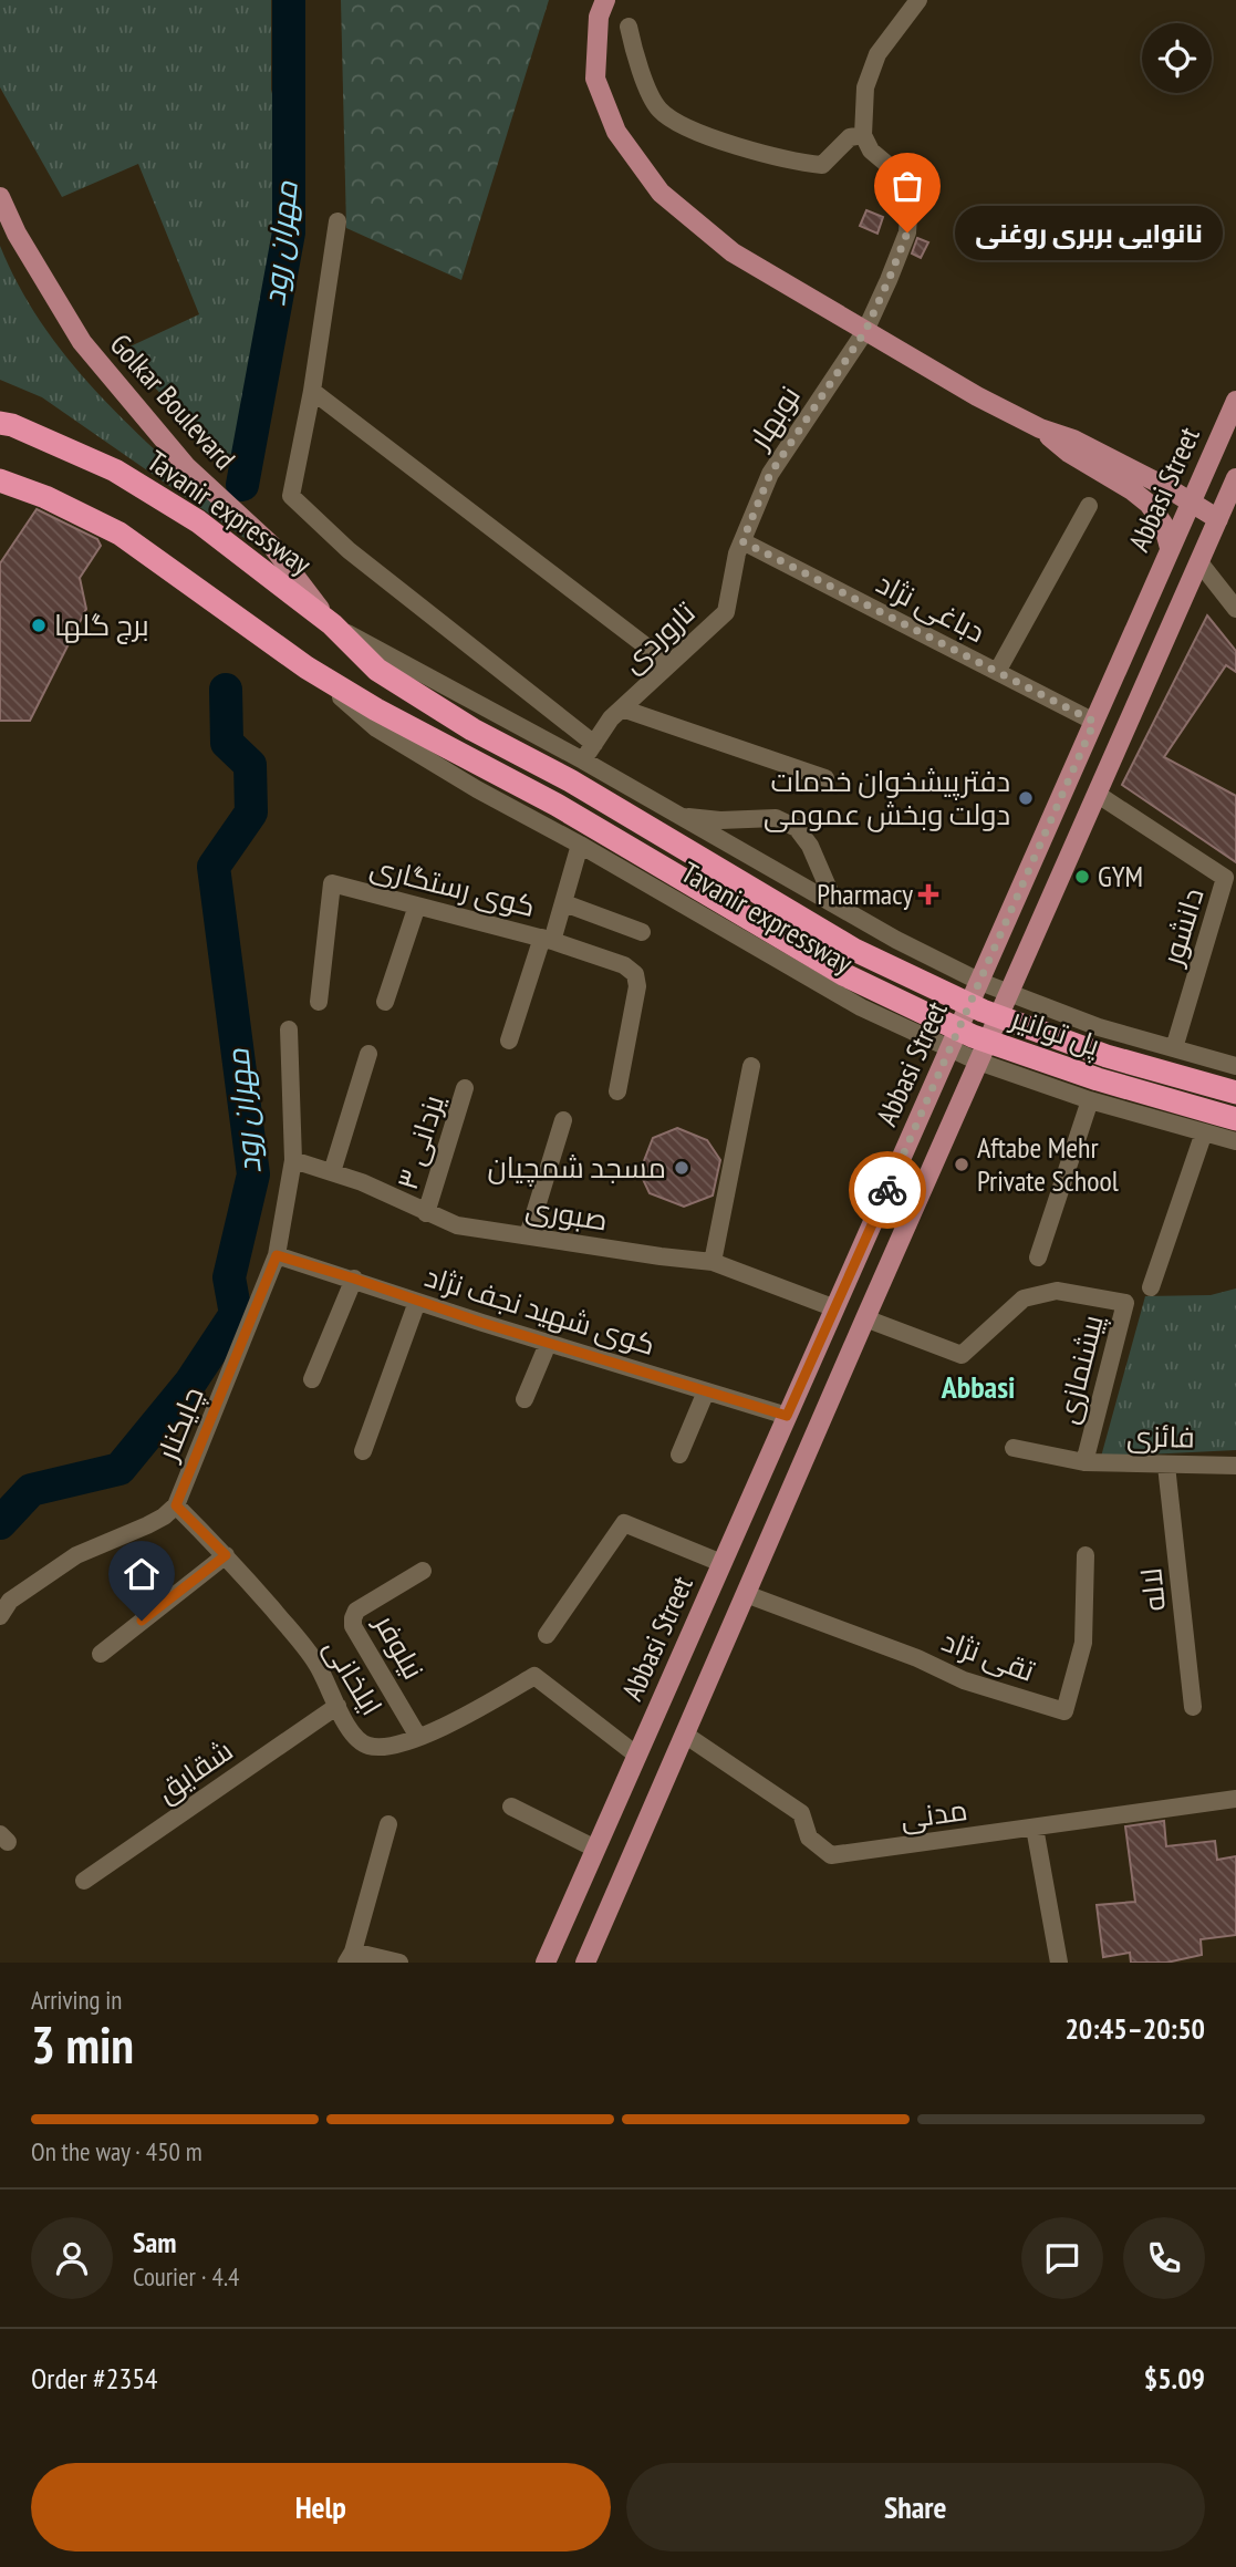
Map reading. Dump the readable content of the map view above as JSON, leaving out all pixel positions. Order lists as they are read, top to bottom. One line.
{"streets":{"highway":["Tavanir expressway","پل توانیر"],"main road":["Golkar Boulevard","Abbasi Street"],"street":["نوبهار","دباغی نژاد","تاروردی","کوی رستگاری","دانشور","یزدانی ۳","صبوری","کوی شهید نجف نژاد","پیشنمازی","چایکنار","فائزی","لاله","نیلوفر","تقی نژاد","ایلخانی","شقایق","مدنی"]},"crossings":[["Golkar Boulevard","Tavanir expressway"],["نوبهار","دباغی نژاد"],["نوبهار","تاروردی"],["Abbasi Street","Tavanir expressway"],["Abbasi Street","دباغی نژاد"],["Abbasi Street","دانشور"],["Abbasi Street","صبوری"],["Abbasi Street","کوی شهید نجف نژاد"],["Abbasi Street","پیشنمازی"],["Abbasi Street","تقی نژاد"],["Abbasi Street","ایلخانی"],["Abbasi Street","مدنی"],["Tavanir expressway","تاروردی"],["Tavanir expressway","کوی رستگاری"],["Tavanir expressway","دانشور"],["Tavanir expressway","پل توانیر"],["دباغی نژاد","تاروردی"],["یزدانی ۳","صبوری"],["صبوری","چایکنار"],["کوی شهید نجف نژاد","چایکنار"],["پیشنمازی","فائزی"],["چایکنار","ایلخانی"],["فائزی","لاله"],["نیلوفر","ایلخانی"],["ایلخانی","شقایق"]],"districts":["Abbasi"],"water":["مهران رود"],"places":{"other":["نانوایی بربری روغنی","برج گلها","دفترپیشخوان خدمات دولت وبخش عمومی","GYM","Aftabe Mehr Private School","مسجد شمچیان"],"health":["Pharmacy"]},"page":{"bubble":"نانوایی بربری روغنی","heading":["3 min","Arriving in","20:45–20:50"],"panel":["Sam","Courier · 4.4","Order #2354","$5.09"],"bar":"On the way · 450 m","buttons":["Help","Share"]}}
